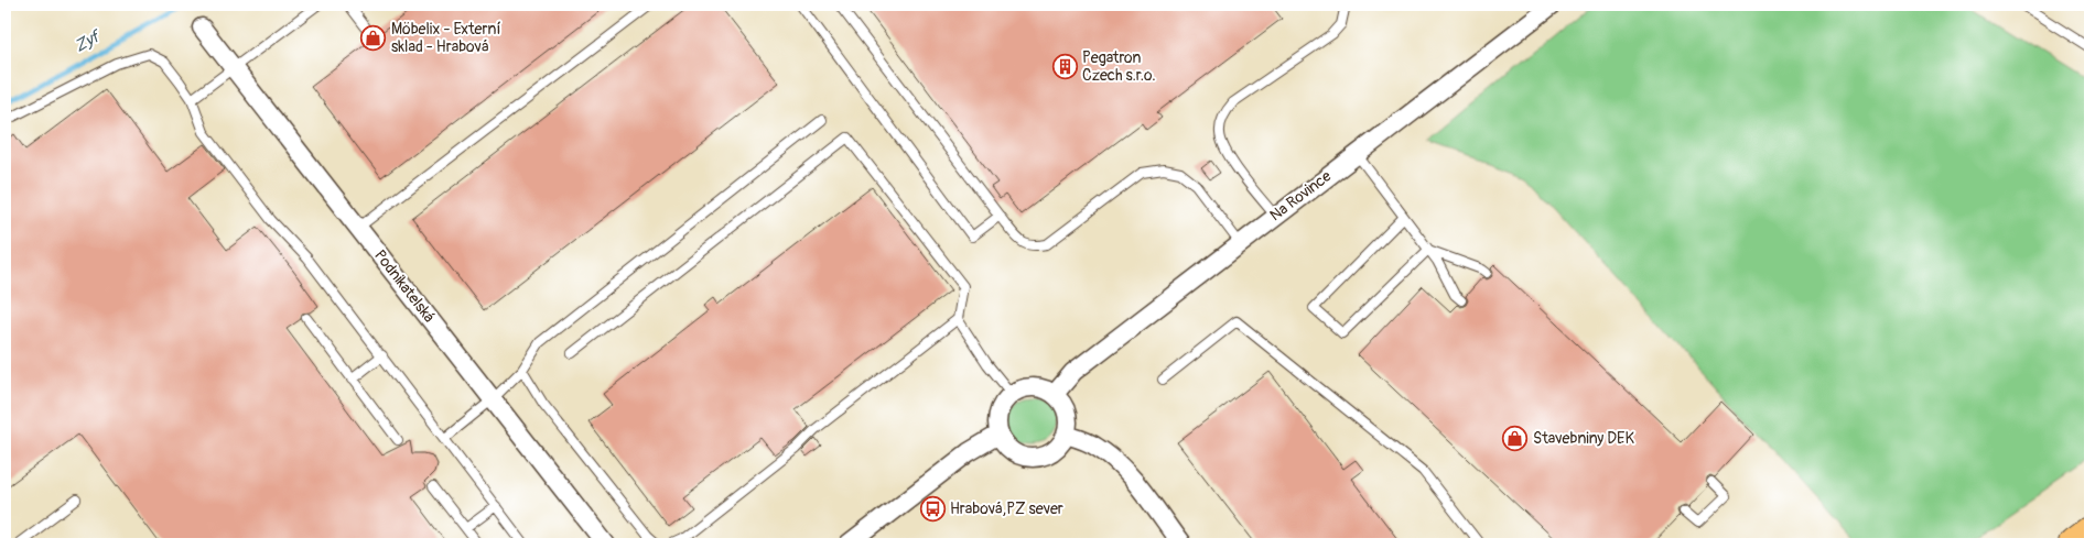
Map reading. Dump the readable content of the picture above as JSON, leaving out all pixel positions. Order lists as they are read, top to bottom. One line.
{"streets":{"street":["Na Rovince","Podnikatelská"]},"water":["Zyf"],"places":{"shop":["Möbelix - Externí sklad - Hrabová","Stavebniny DEK"],"building":["Pegatron Czech s.r.o."],"bus stop":["Hrabová,PZ sever"]}}
